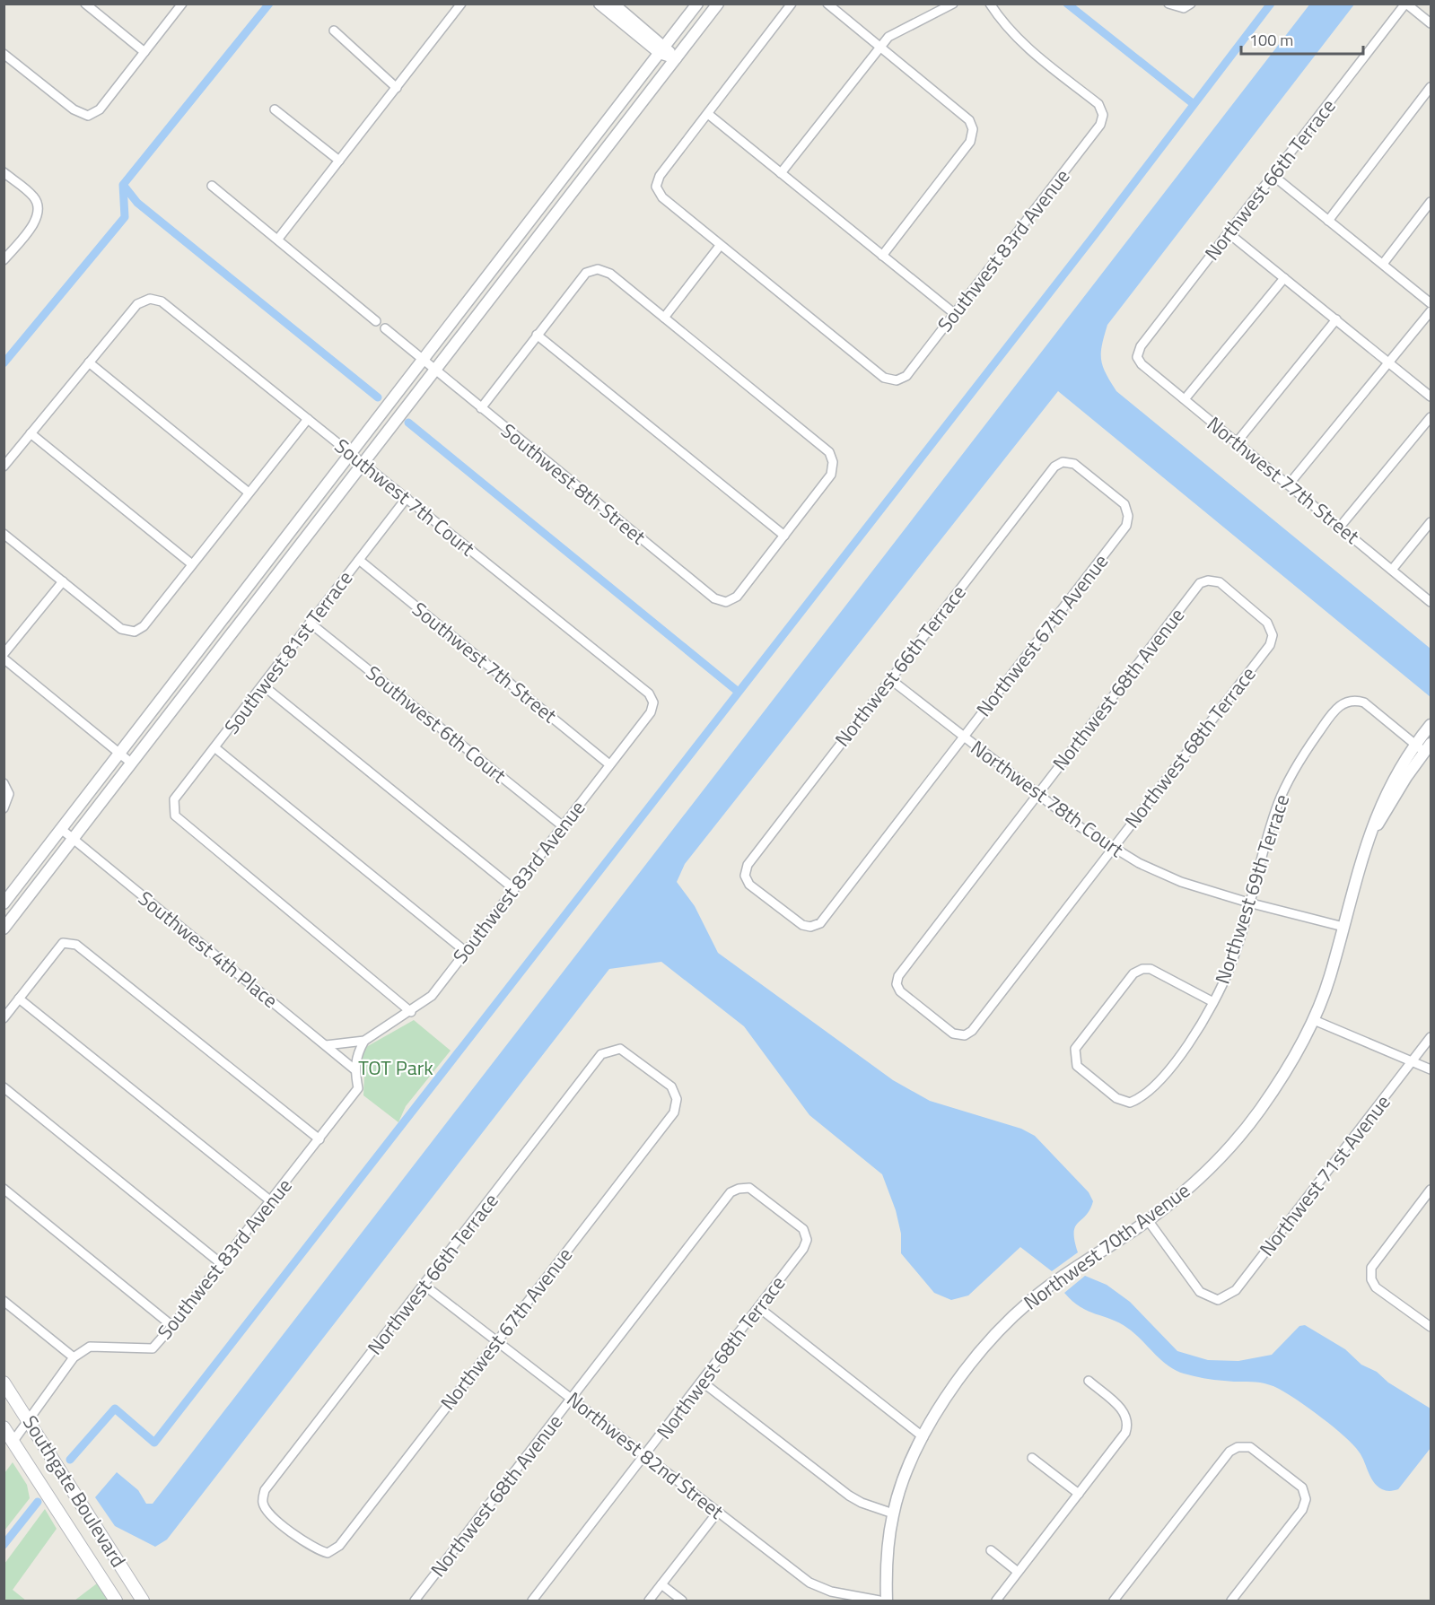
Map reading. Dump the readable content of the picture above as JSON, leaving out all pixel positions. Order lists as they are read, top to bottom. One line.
{"streets":{"main road":["Southgate Boulevard"],"street":["Northwest 66th Terrace","Southwest 83rd Avenue","Northwest 77th Street","Southwest 8th Street","Southwest 7th Court","Northwest 67th Avenue","Southwest 81st Terrace","Southwest 7th Street","Northwest 68th Avenue","Southwest 6th Court","Northwest 68th Terrace","Northwest 78th Court","Northwest 69th Terrace","Southwest 4th Place","Northwest 71st Avenue","Northwest 70th Avenue","Northwest 82nd Street"]},"crossings":[["Northwest 66th Terrace","Northwest 77th Street"],["Northwest 66th Terrace","Northwest 67th Avenue"],["Northwest 66th Terrace","Northwest 78th Court"],["Northwest 66th Terrace","Northwest 82nd Street"],["Southwest 83rd Avenue","Southwest 7th Court"],["Southwest 83rd Avenue","Southwest 81st Terrace"],["Southwest 83rd Avenue","Southwest 7th Street"],["Southwest 83rd Avenue","Southwest 6th Court"],["Southwest 83rd Avenue","Southwest 4th Place"],["Southwest 7th Court","Southwest 81st Terrace"],["Northwest 67th Avenue","Northwest 78th Court"],["Northwest 67th Avenue","Northwest 82nd Street"],["Southwest 81st Terrace","Southwest 7th Street"],["Southwest 81st Terrace","Southwest 6th Court"],["Northwest 68th Avenue","Northwest 68th Terrace"],["Northwest 68th Avenue","Northwest 78th Court"],["Northwest 68th Avenue","Northwest 82nd Street"],["Northwest 68th Terrace","Northwest 78th Court"],["Northwest 68th Terrace","Northwest 82nd Street"],["Northwest 78th Court","Northwest 69th Terrace"],["Northwest 78th Court","Northwest 70th Avenue"],["Northwest 69th Terrace","Northwest 70th Avenue"],["Northwest 71st Avenue","Northwest 70th Avenue"]],"parks":["TOT Park"],"scale_bar":"100 m"}
